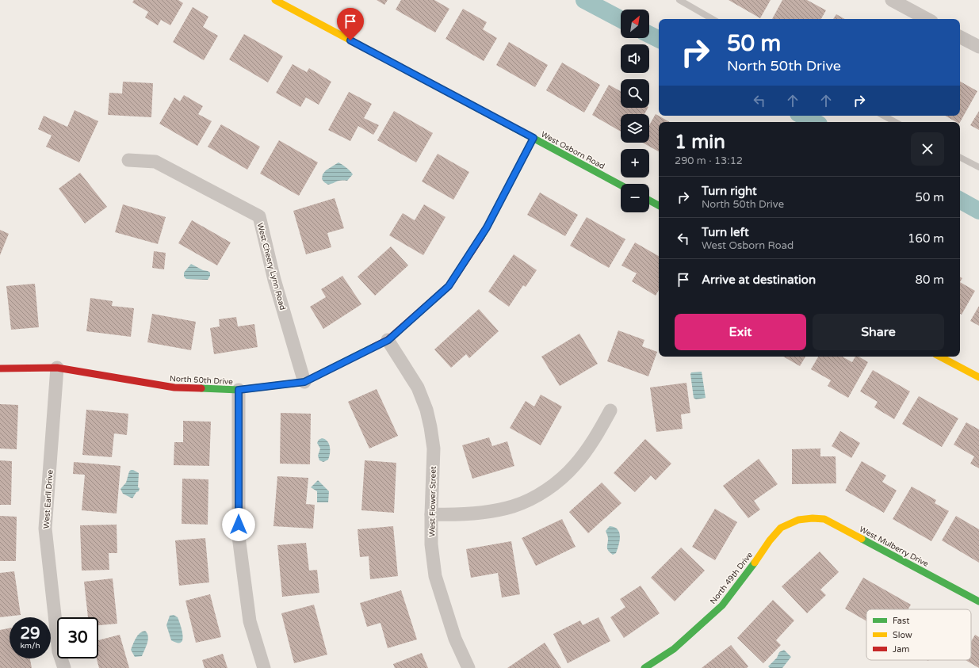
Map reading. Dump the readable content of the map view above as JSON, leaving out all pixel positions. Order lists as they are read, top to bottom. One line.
{"streets":{"street":["West Osborn Road","West Cheery Lynn Road","North 50th Drive","West Earll Drive","West Flower Street","West Mulberry Drive","North 49th Drive"]},"crossings":[["West Osborn Road","North 50th Drive"],["West Cheery Lynn Road","North 50th Drive"],["North 50th Drive","West Earll Drive"],["North 50th Drive","West Flower Street"],["West Mulberry Drive","North 49th Drive"]],"legend":["Fast","Slow","Jam"],"north":"top right","page":{"map_buttons":["+","−"],"turn":["50 m","North 50th Drive"],"heading":["1 min","290 m · 13:12"],"list":[{"name":"Turn right","note":"North 50th Drive","value":"50 m"},{"name":"Turn left","note":"West Osborn Road","value":"160 m"},{"name":"Arrive at destination","value":"80 m"}],"buttons":["Exit","Share"],"speed":"29 km/h","limit":"30"}}
